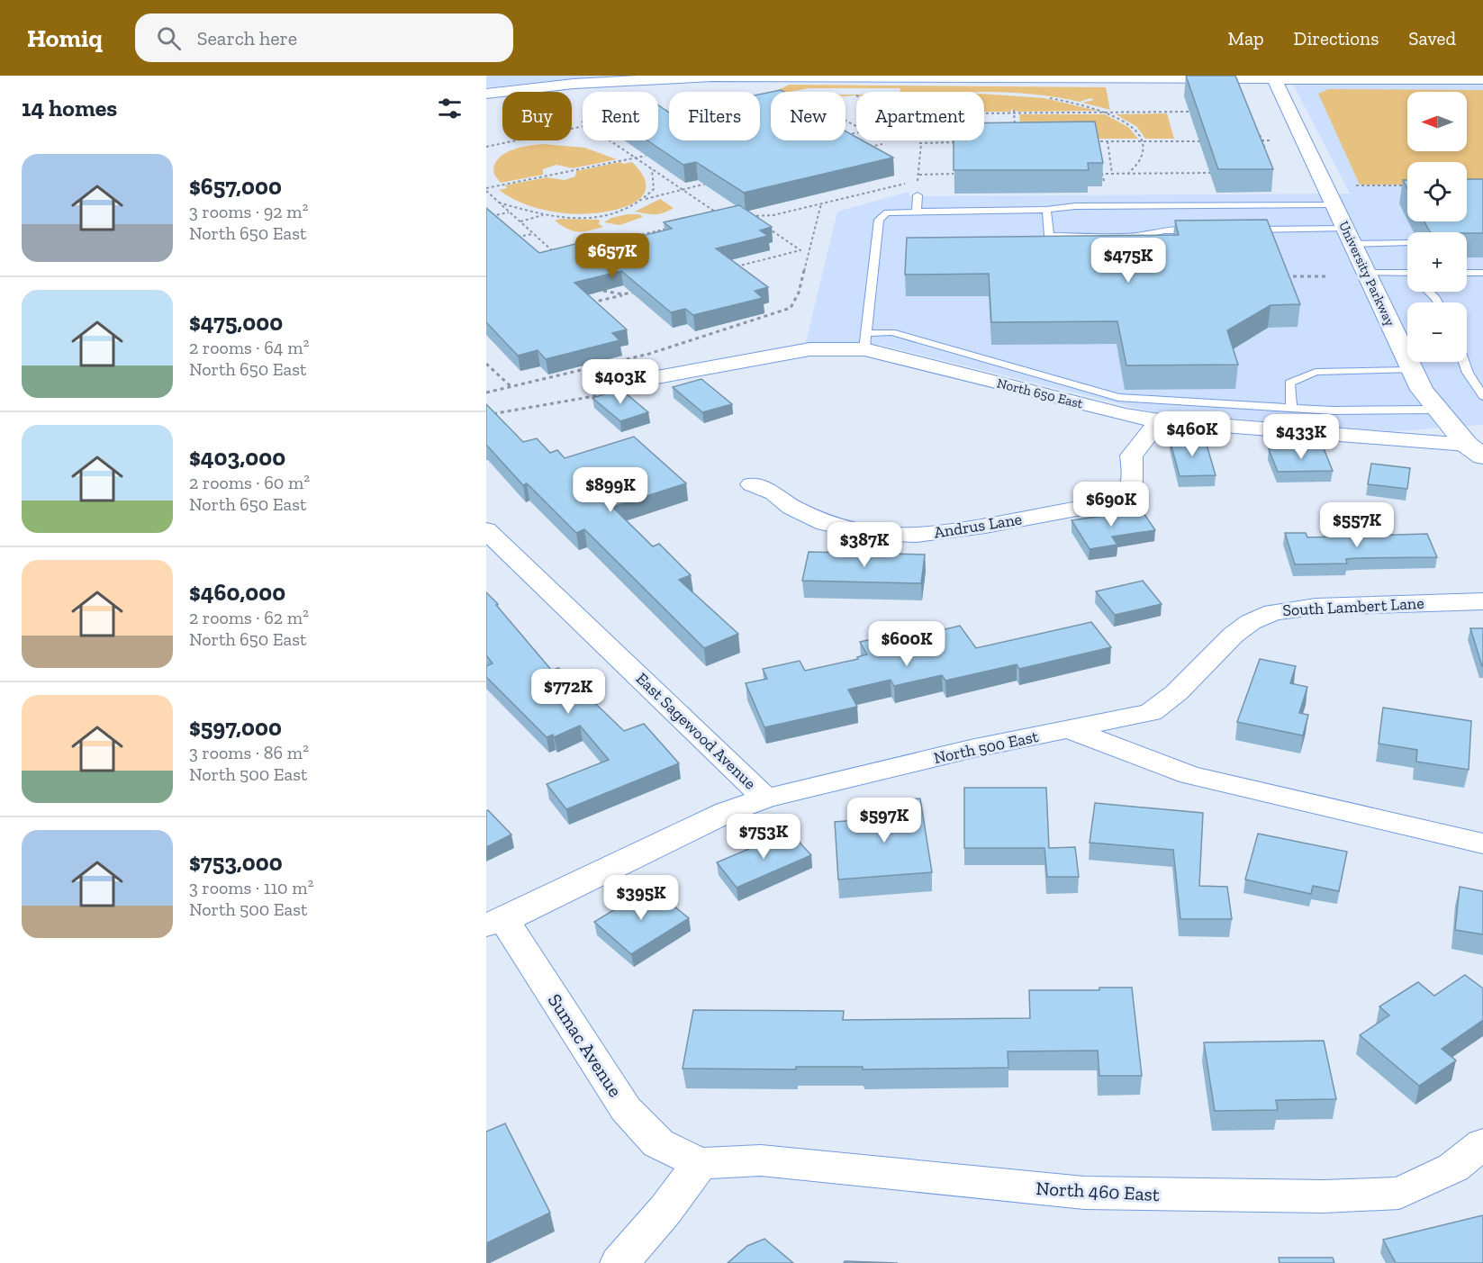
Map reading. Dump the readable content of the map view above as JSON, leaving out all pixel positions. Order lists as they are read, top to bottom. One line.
{"streets":{"main road":["University Parkway"],"street":["North 650 East","Andrus Lane","South Lambert Lane","East Sagewood Avenue","North 500 East","Sumac Avenue","North 460 East"]},"crossings":[["University Parkway","North 650 East"],["North 650 East","Andrus Lane"],["South Lambert Lane","North 500 East"],["East Sagewood Avenue","North 500 East"],["North 500 East","Sumac Avenue"],["Sumac Avenue","North 460 East"]],"north":"left","page":{"header":"Homiq","search":"Search here","nav":["Map","Directions","Saved"],"heading":"14 homes","map_buttons":["+","−"],"chip":["Buy","Rent","Filters","New","Apartment"],"list":[{"name":"$657,000","note":"3 rooms · 92 m² · North 650 East"},{"name":"$475,000","note":"2 rooms · 64 m² · North 650 East"},{"name":"$403,000","note":"2 rooms · 60 m² · North 650 East"},{"name":"$460,000","note":"2 rooms · 62 m² · North 650 East"},{"name":"$597,000","note":"3 rooms · 86 m² · North 500 East"},{"name":"$753,000","note":"3 rooms · 110 m² · North 500 East"}],"price":["$657K","$475K","$403K","$460K","$433K","$899K","$690K","$557K","$387K","$600K","$772K","$597K","$753K","$395K"]}}
